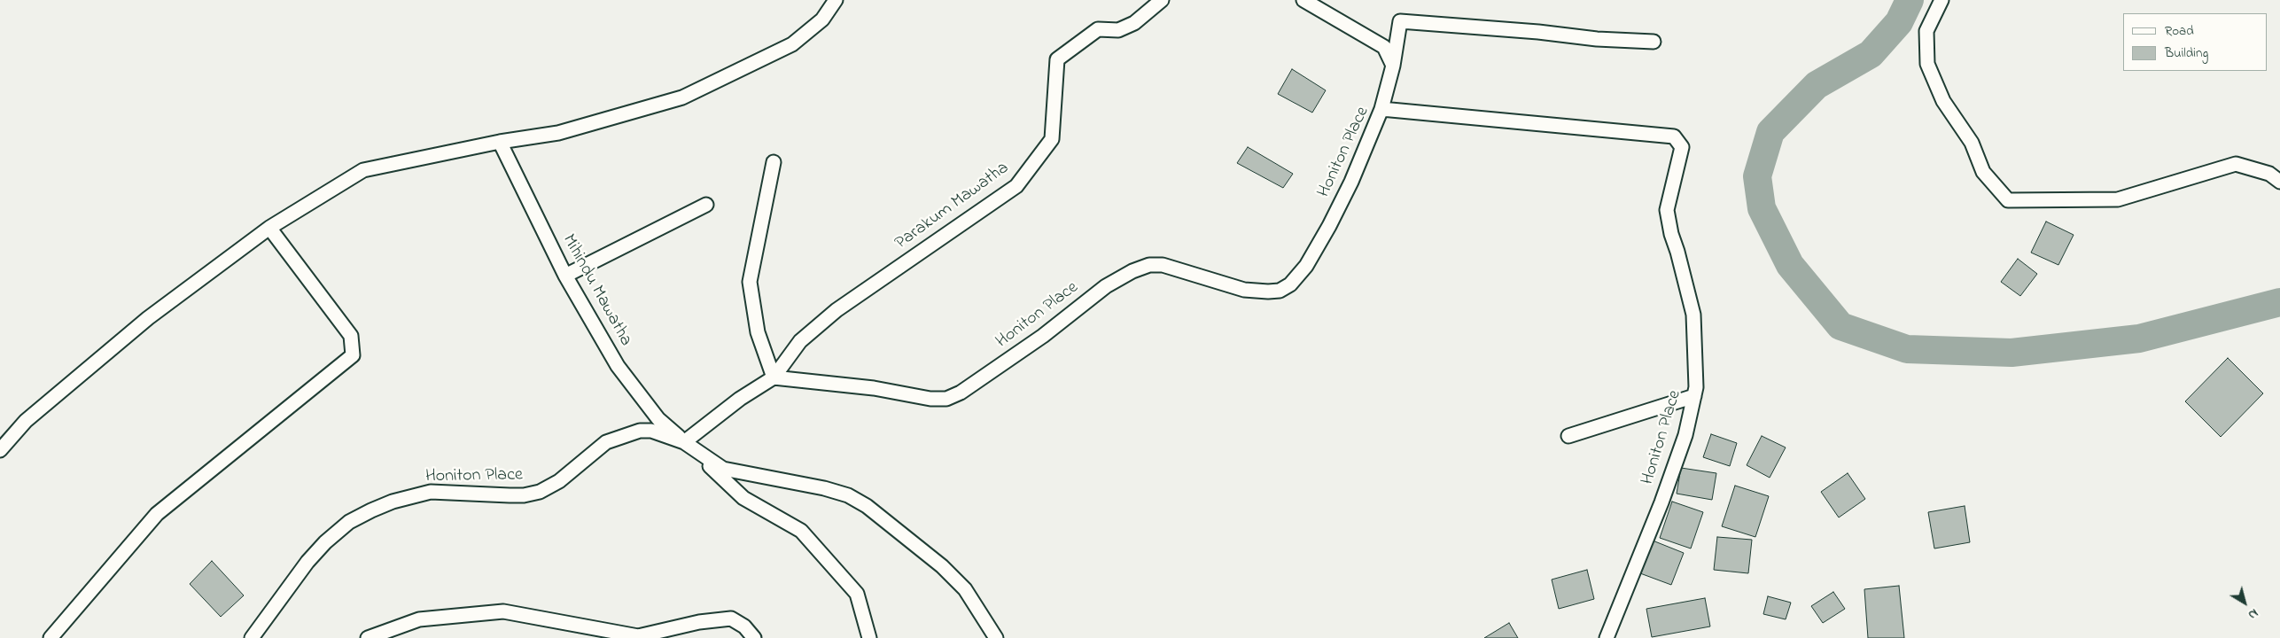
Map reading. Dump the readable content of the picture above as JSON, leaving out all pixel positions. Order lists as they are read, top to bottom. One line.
{"streets":{"street":["Honiton Place","Parakum Mawatha","Mihindu Mawatha"]},"crossings":[["Honiton Place","Parakum Mawatha"],["Honiton Place","Mihindu Mawatha"]],"legend":["Road","Building"],"north":"bottom right"}
